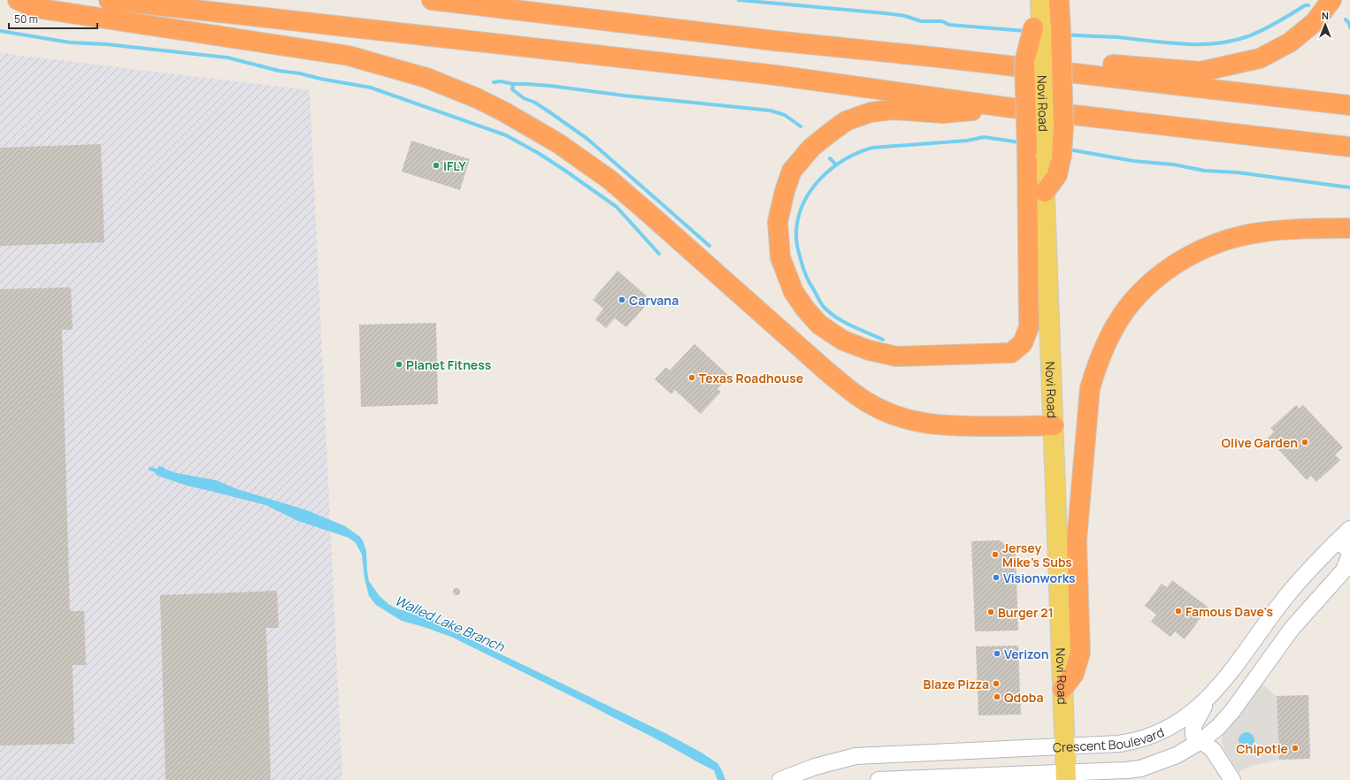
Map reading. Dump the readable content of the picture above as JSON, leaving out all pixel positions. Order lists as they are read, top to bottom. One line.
{"streets":{"main road":["Novi Road"],"street":["Crescent Boulevard"]},"crossings":[["Novi Road","Crescent Boulevard"]],"water":["Walled Lake Branch"],"places":["iFLY","Carvana","Planet Fitness","Texas Roadhouse","Olive Garden","Jersey Mike's Subs","Visionworks","Famous Dave's","Burger 21","Verizon","Blaze Pizza","Qdoba","Chipotle"],"scale_bar":"50 m","north":"top"}
